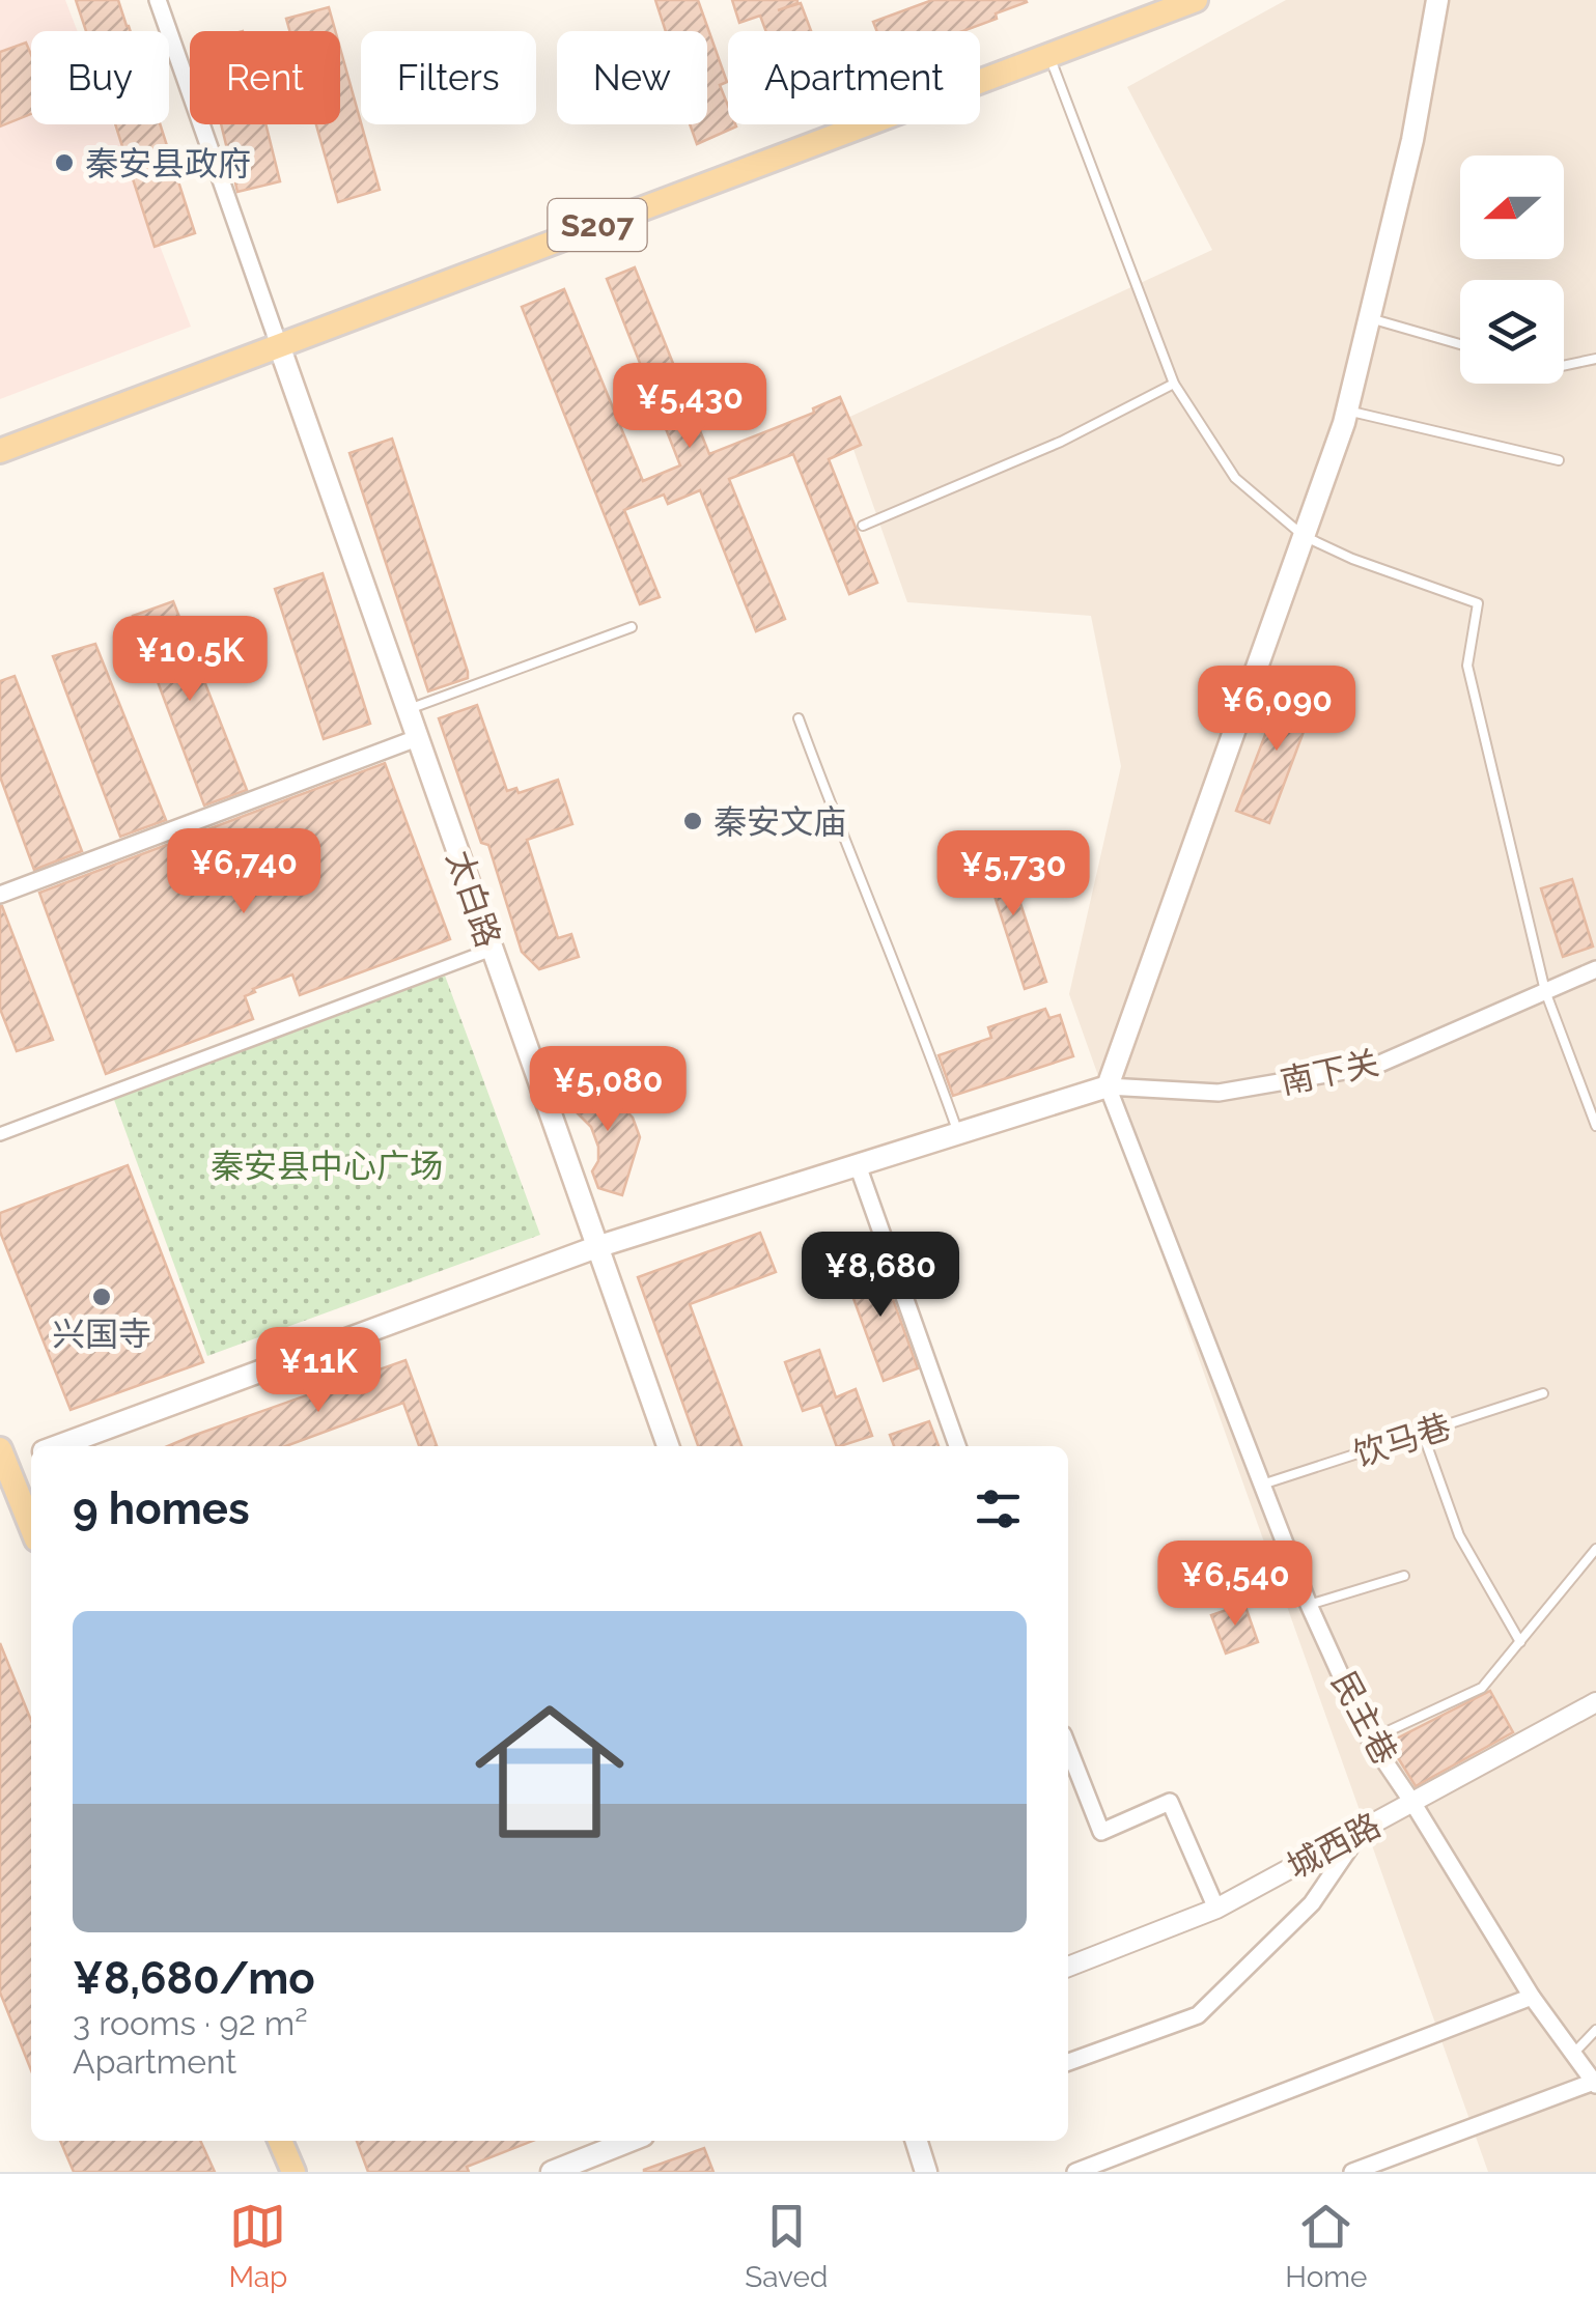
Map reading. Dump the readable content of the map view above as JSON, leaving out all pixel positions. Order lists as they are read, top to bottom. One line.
{"streets":{"main road":["S207","太白路"],"street":["南下关","民主巷","城西路"],"lane":["饮马巷"]},"crossings":[["S207","太白路"],["南下关","民主巷"],["饮马巷","民主巷"],["民主巷","城西路"]],"parks":["秦安县中心广场"],"places":["秦安县政府","秦安文庙","兴国寺"],"north":"left","page":{"chip":["Buy","Rent","Filters","New","Apartment"],"price":["¥5,430","¥10.5K","¥6,090","¥6,740","¥5,730","¥5,080","¥8,680","¥11K","¥6,540"],"heading":"9 homes","list":[{"name":"¥8,680/mo","note":"3 rooms · 92 m² · Apartment"}],"tabs":["Map","Saved","Home"]}}
